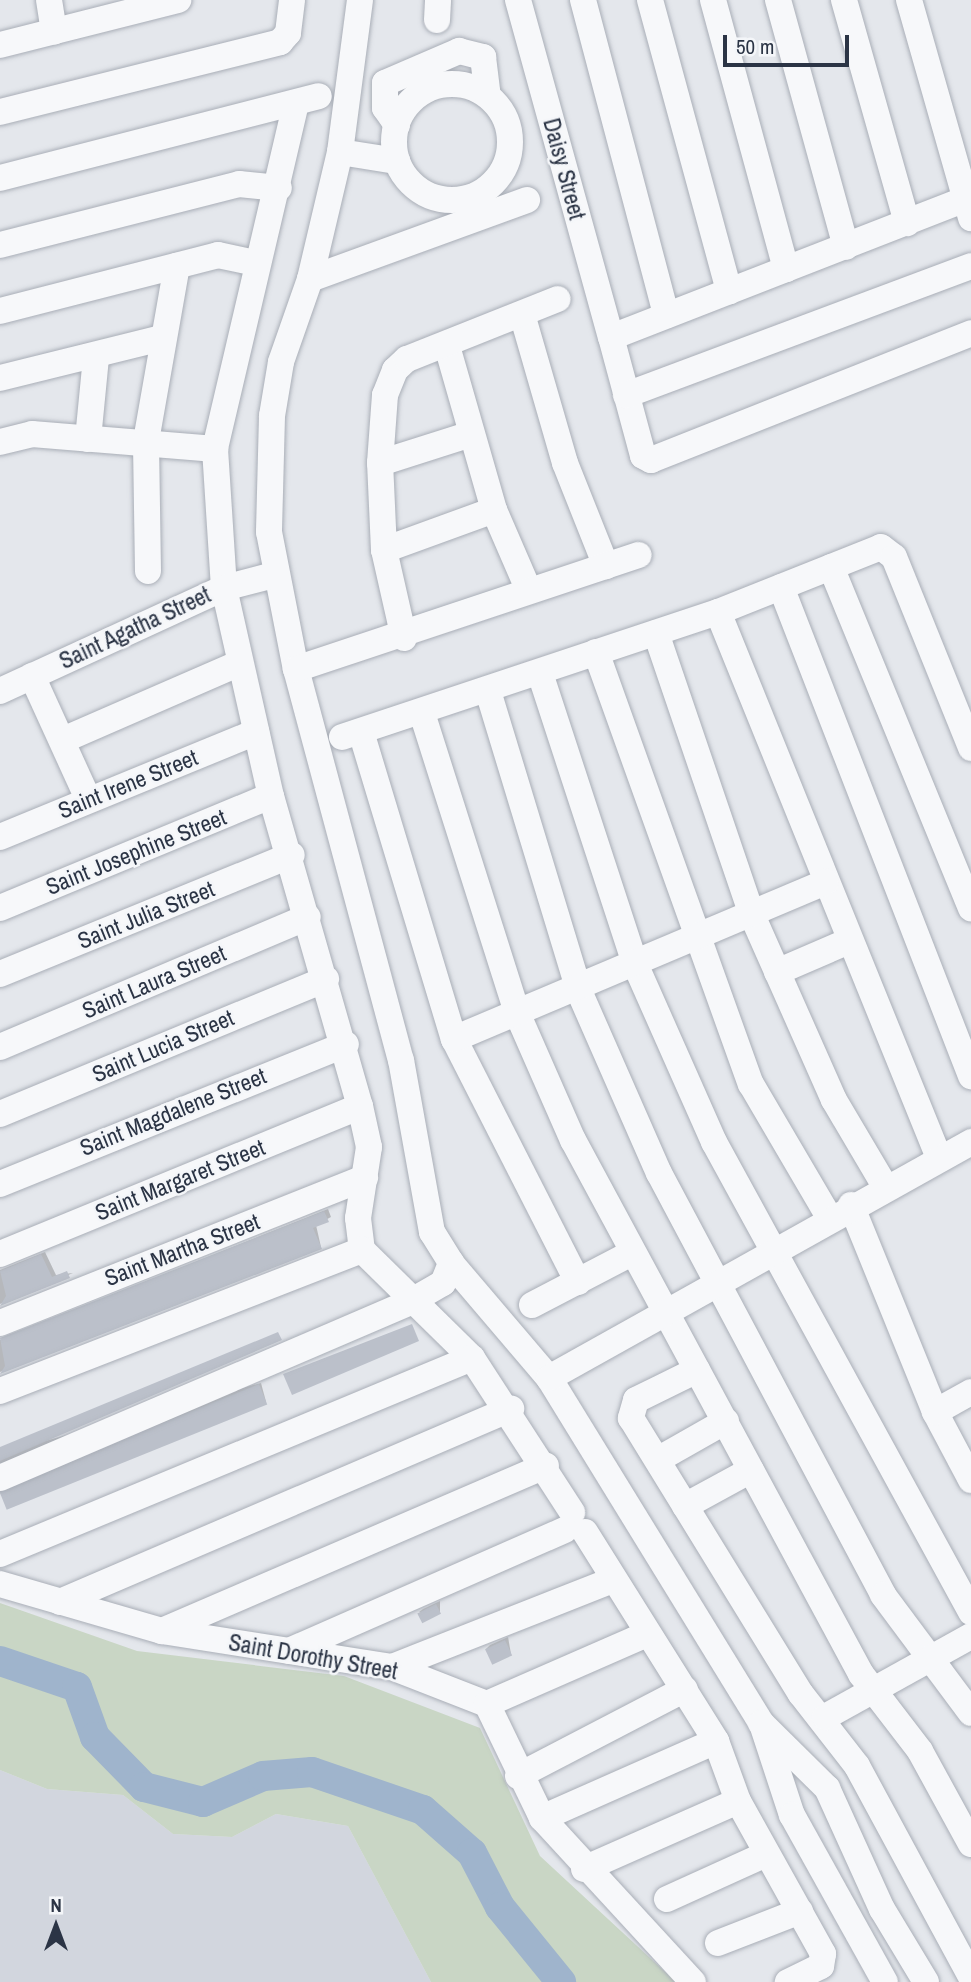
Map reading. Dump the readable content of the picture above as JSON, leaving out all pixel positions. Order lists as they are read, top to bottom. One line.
{"streets":{"street":["Daisy Street","Saint Agatha Street","Saint Irene Street","Saint Josephine Street","Saint Julia Street","Saint Laura Street","Saint Lucia Street","Saint Magdalene Street","Saint Margaret Street","Saint Martha Street","Saint Dorothy Street"]},"scale_bar":"50 m","north":"top"}
